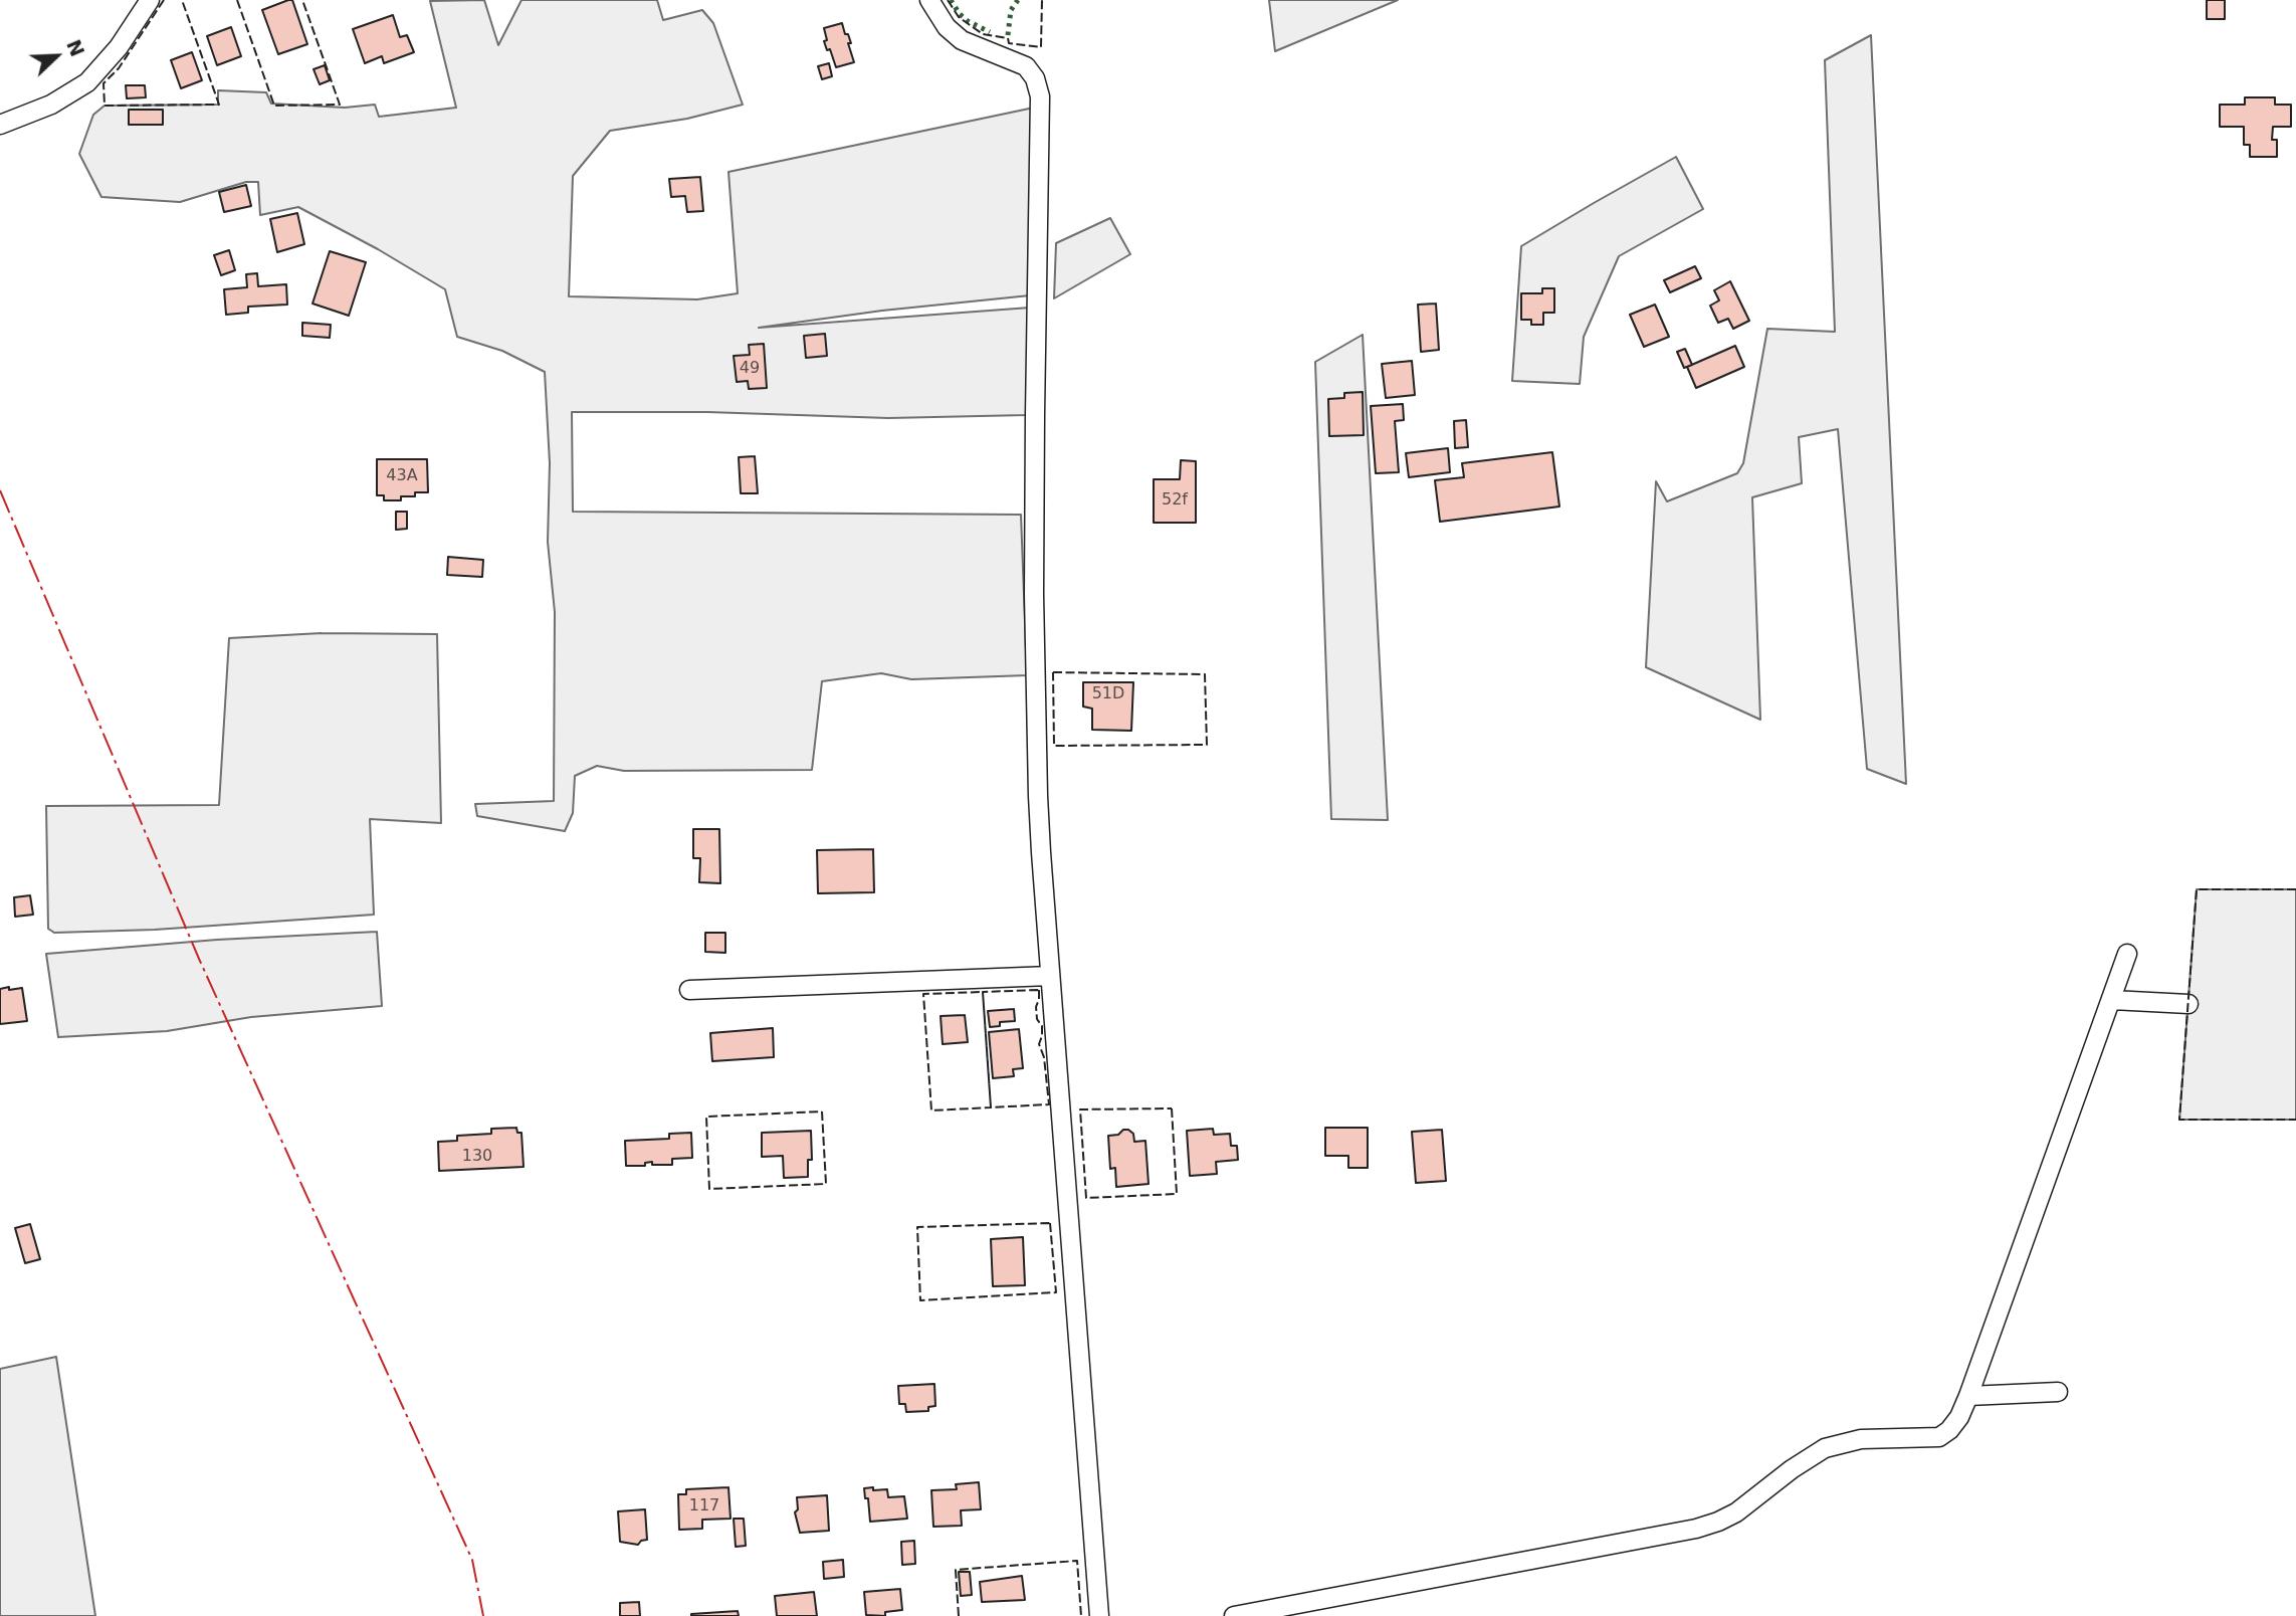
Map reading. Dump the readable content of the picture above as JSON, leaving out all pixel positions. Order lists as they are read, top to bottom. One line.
{"house_numbers":["49","43A","52f","51D","130","117"],"north":"top right"}
